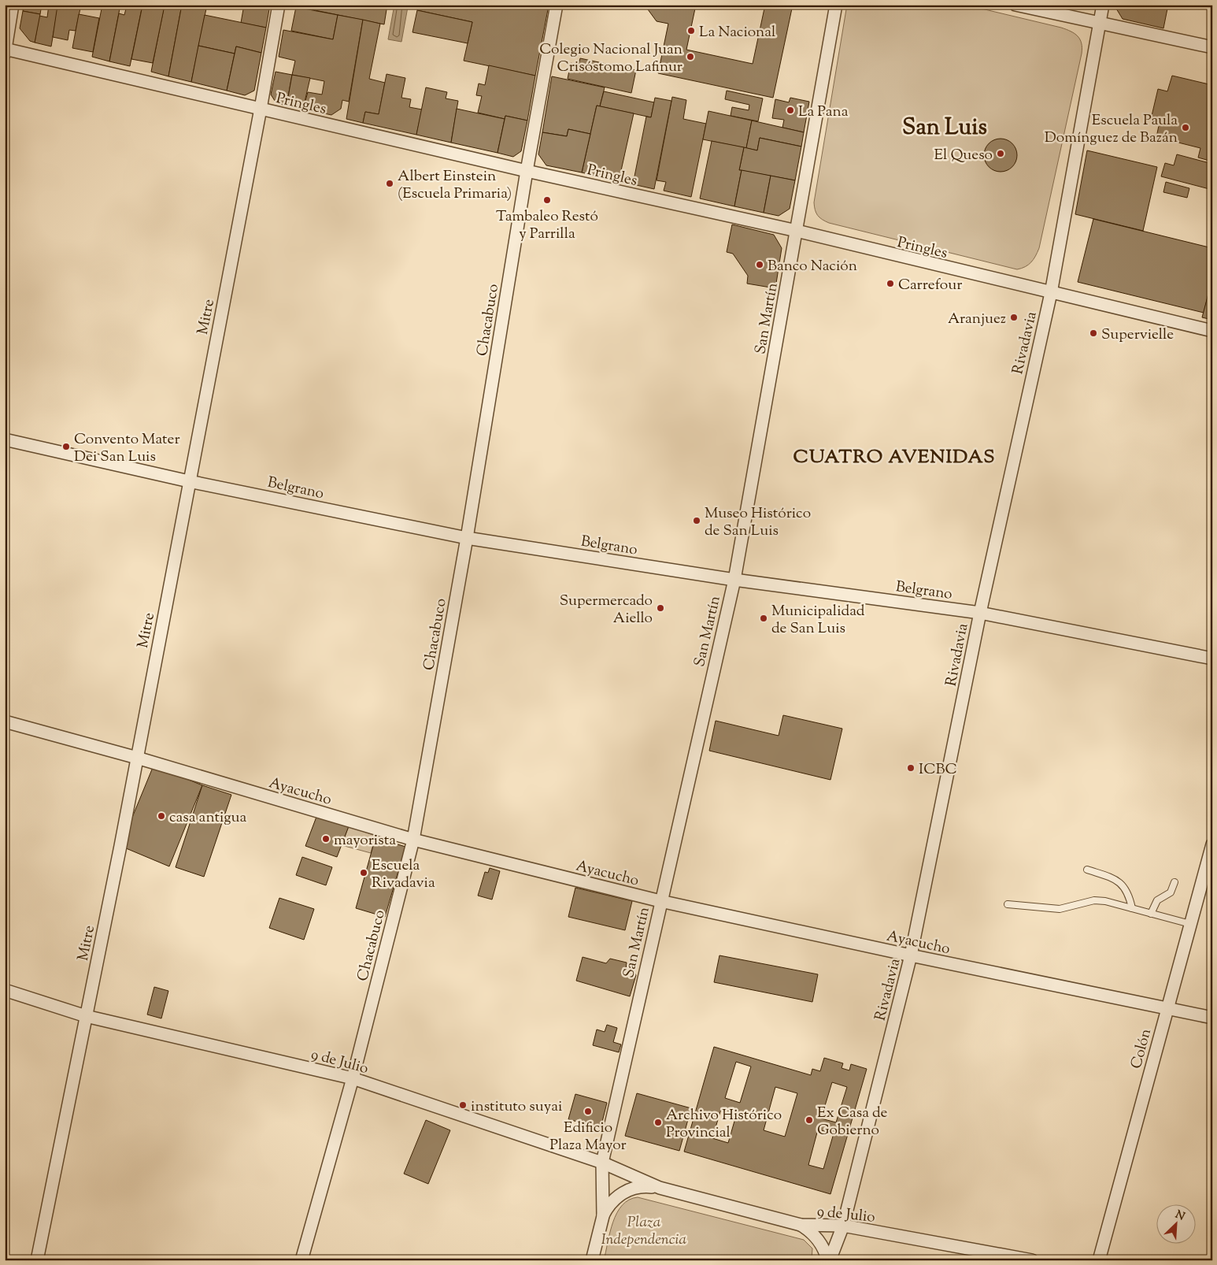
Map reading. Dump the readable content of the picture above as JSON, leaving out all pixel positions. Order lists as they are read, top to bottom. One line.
{"streets":{"street":["Pringles","Mitre","San Martín","Chacabuco","Rivadavia","Belgrano","Ayacucho","Colón","9 de Julio"]},"crossings":[["Pringles","Mitre"],["Pringles","San Martín"],["Pringles","Chacabuco"],["Pringles","Rivadavia"],["Mitre","Belgrano"],["Mitre","Ayacucho"],["Mitre","9 de Julio"],["San Martín","Belgrano"],["San Martín","Ayacucho"],["San Martín","9 de Julio"],["Chacabuco","Belgrano"],["Chacabuco","Ayacucho"],["Chacabuco","9 de Julio"],["Rivadavia","Belgrano"],["Rivadavia","Ayacucho"],["Rivadavia","9 de Julio"],["Ayacucho","Colón"]],"districts":["San Luis","CUATRO AVENIDAS"],"parks":["Plaza Independencia"],"places":["La Nacional","Colegio Nacional Juan Crisóstomo Lafinur","La Pana","Escuela Paula Domínguez de Bazán","El Queso","Albert Einstein (Escuela Primaria)","Tambaleo Restó y Parrilla","Banco Nación","Carrefour","Aranjuez","Supervielle","Convento Mater Dei San Luis","Museo Histórico de San Luis","Supermercado Aiello","Municipalidad de San Luis","ICBC","casa antigua","mayorista","Escuela Rivadavia","instituto suyai","Edificio Plaza Mayor","Ex Casa de Gobierno","Archivo Histórico Provincial"],"north":"top right"}
